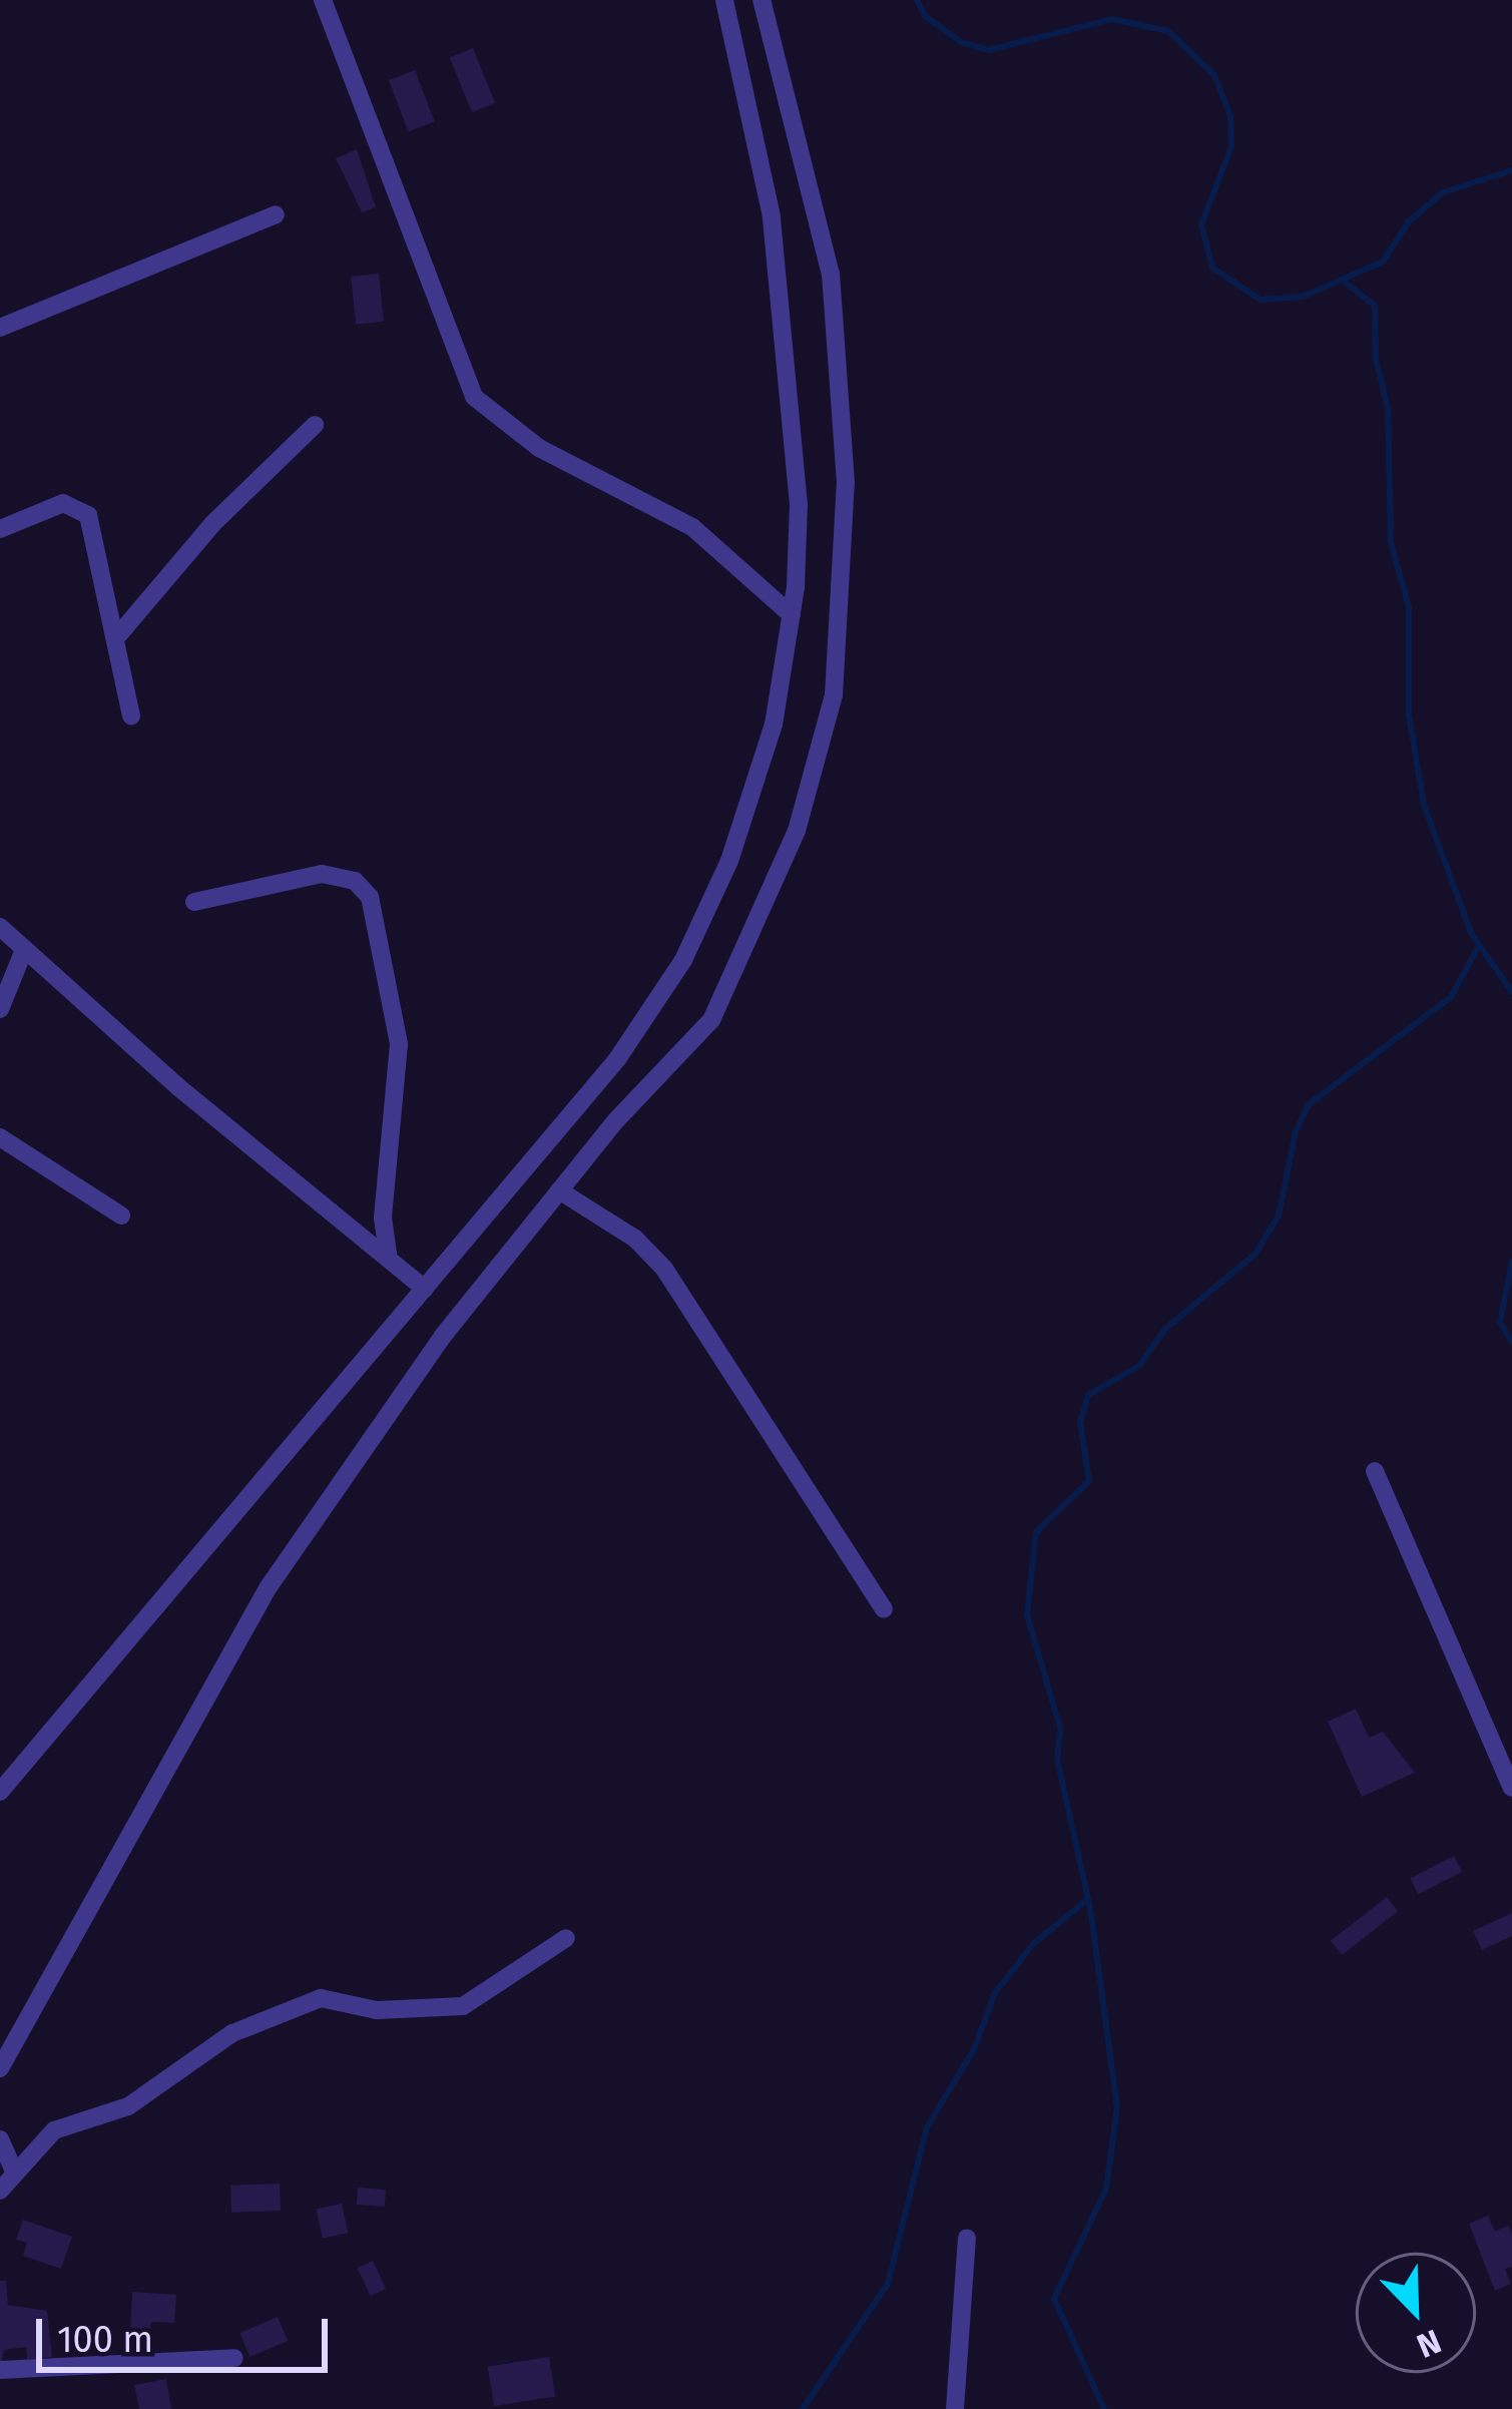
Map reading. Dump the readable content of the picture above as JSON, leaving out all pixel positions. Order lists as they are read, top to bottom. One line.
{"scale_bar":"100 m","north":"bottom right"}
